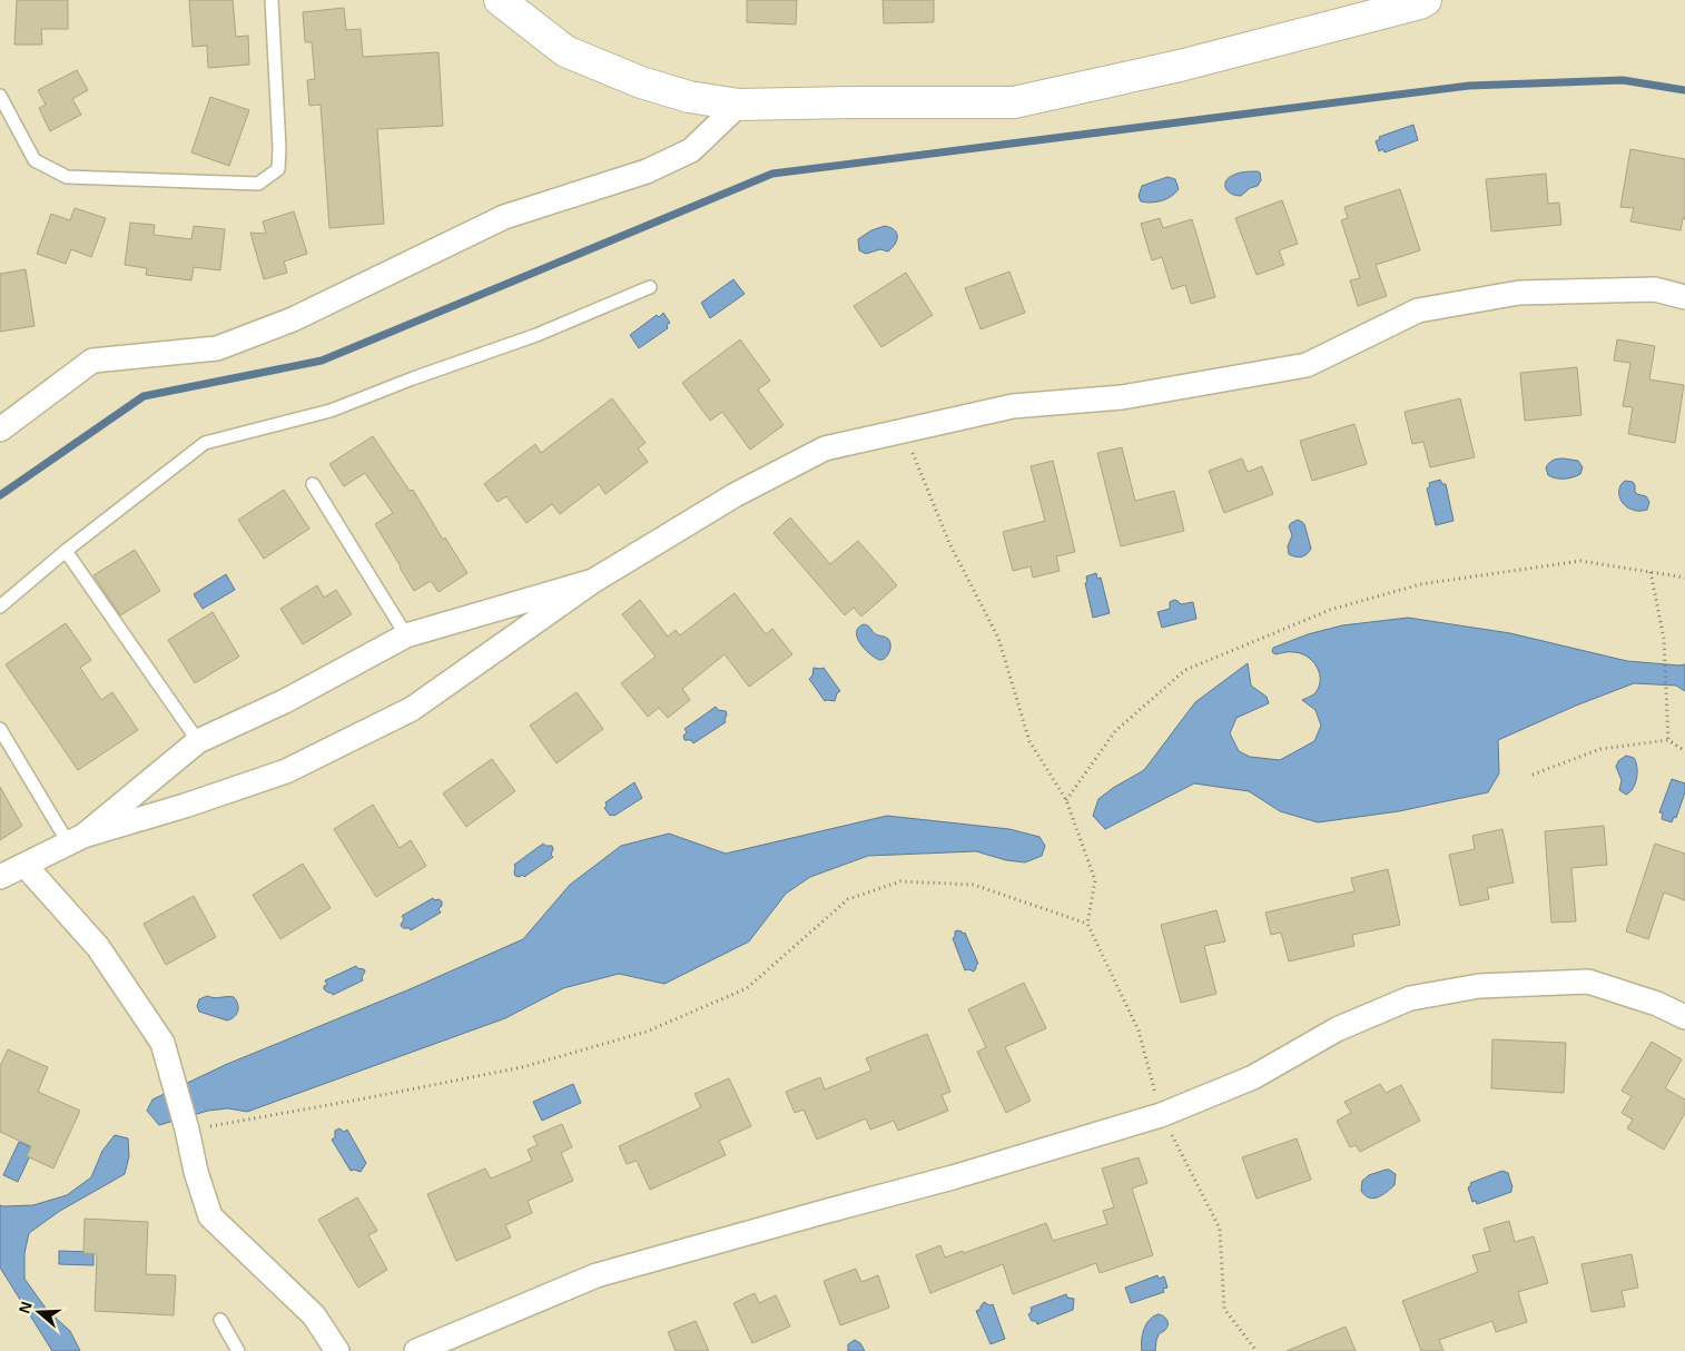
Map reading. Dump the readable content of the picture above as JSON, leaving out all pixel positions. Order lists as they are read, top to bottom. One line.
{"north":"left"}
